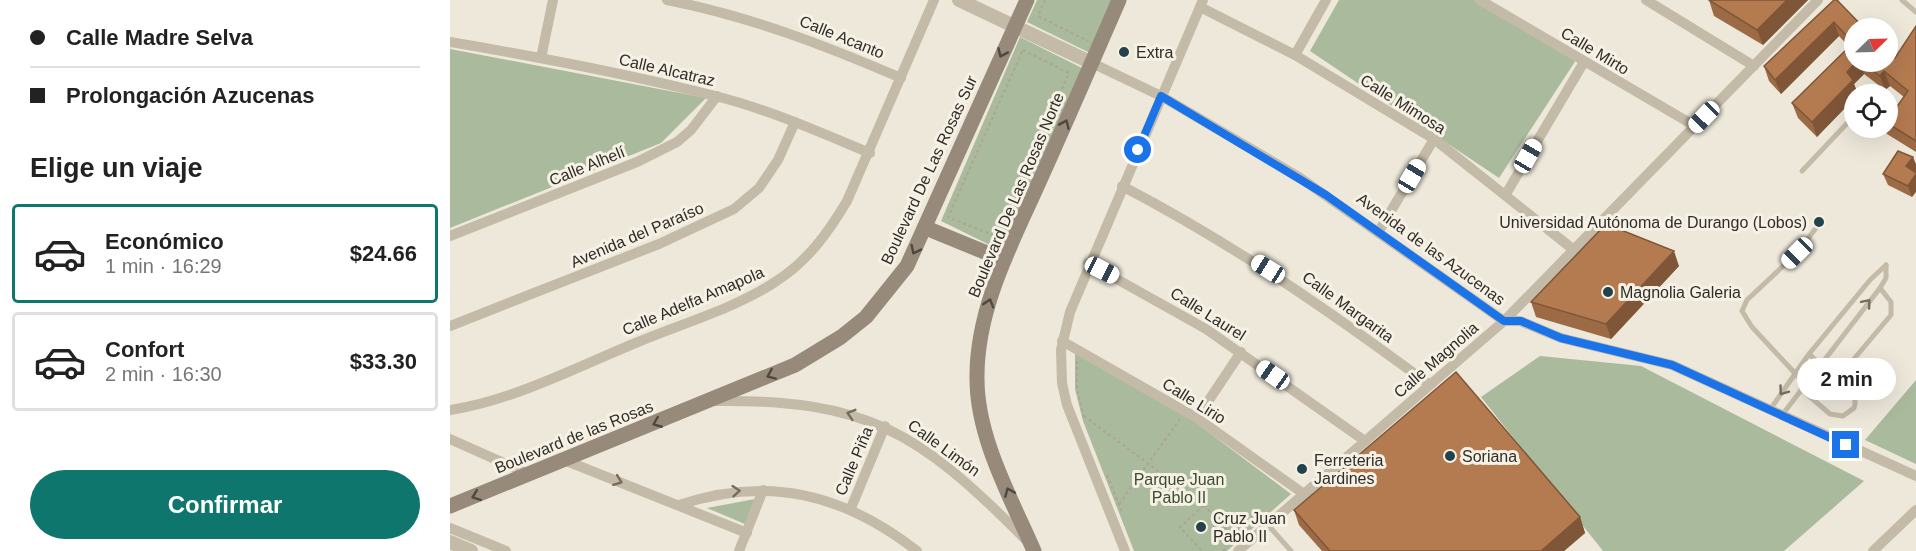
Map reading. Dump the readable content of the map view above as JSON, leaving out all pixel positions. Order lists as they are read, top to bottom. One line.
{"streets":{"main road":["Boulevard De Las Rosas Sur","Boulevard De Las Rosas Norte","Boulevard de las Rosas"],"street":["Calle Acanto","Calle Mirto","Calle Alcatraz","Calle Mimosa","Calle Alhelí","Avenida del Paraíso","Avenida de las Azucenas","Calle Adelfa Amapola","Calle Margarita","Calle Laurel","Calle Magnolia","Calle Lirio","Calle Limón","Calle Piña"]},"crossings":[["Calle Acanto","Calle Adelfa Amapola"],["Calle Mirto","Calle Magnolia"],["Calle Alcatraz","Calle Alhelí"],["Calle Alcatraz","Avenida del Paraíso"],["Calle Alcatraz","Calle Adelfa Amapola"],["Calle Mimosa","Calle Magnolia"],["Boulevard De Las Rosas Sur","Avenida de las Azucenas"],["Boulevard De Las Rosas Sur","Boulevard de las Rosas"],["Boulevard De Las Rosas Sur","Calle Limón"],["Boulevard De Las Rosas Norte","Avenida de las Azucenas"],["Boulevard De Las Rosas Norte","Calle Limón"],["Avenida de las Azucenas","Calle Magnolia"],["Calle Margarita","Calle Magnolia"],["Calle Laurel","Calle Magnolia"],["Calle Magnolia","Calle Lirio"],["Boulevard de las Rosas","Calle Limón"],["Calle Limón","Calle Piña"]],"one_way":["Boulevard De Las Rosas Sur","Boulevard De Las Rosas Norte","Boulevard de las Rosas"],"parks":["Parque Juan Pablo II"],"places":["Extra","Universidad Autónoma de Durango (Lobos)","Magnolia Galeria","Soriana","Ferreteria Jardines","Cruz Juan Pablo II"],"north":"top right","page":{"banner":["Calle Madre Selva","Prolongación Azucenas"],"heading":"Elige un viaje","list":[{"name":"Económico","note":"1 min · 16:29","value":"$24.66"},{"name":"Confort","note":"2 min · 16:30","value":"$33.30"}],"bubble":"2 min","buttons":"Confirmar"}}
